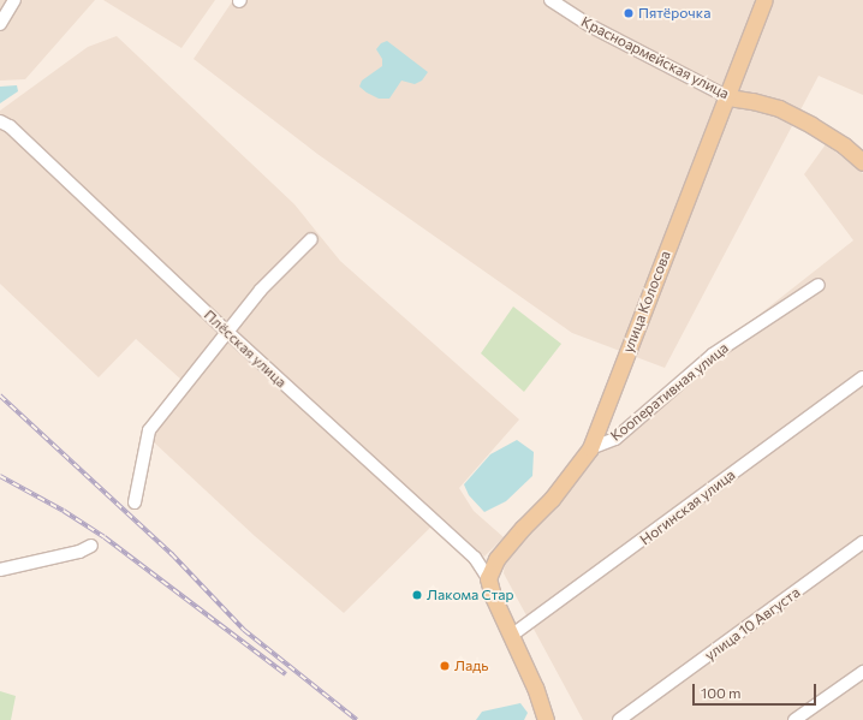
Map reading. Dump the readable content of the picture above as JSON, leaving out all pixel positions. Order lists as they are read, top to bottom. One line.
{"streets":{"main road":["Красноармейская улица","улица Колосова"],"street":["Плёсская улица","Кооперативная улица","Ногинская улица","улица 10 Августа"]},"crossings":[["Красноармейская улица","улица Колосова"],["улица Колосова","Плёсская улица"],["улица Колосова","Кооперативная улица"]],"places":["Пятёрочка","Лакома Стар","Ладь"],"scale_bar":"100 m"}
